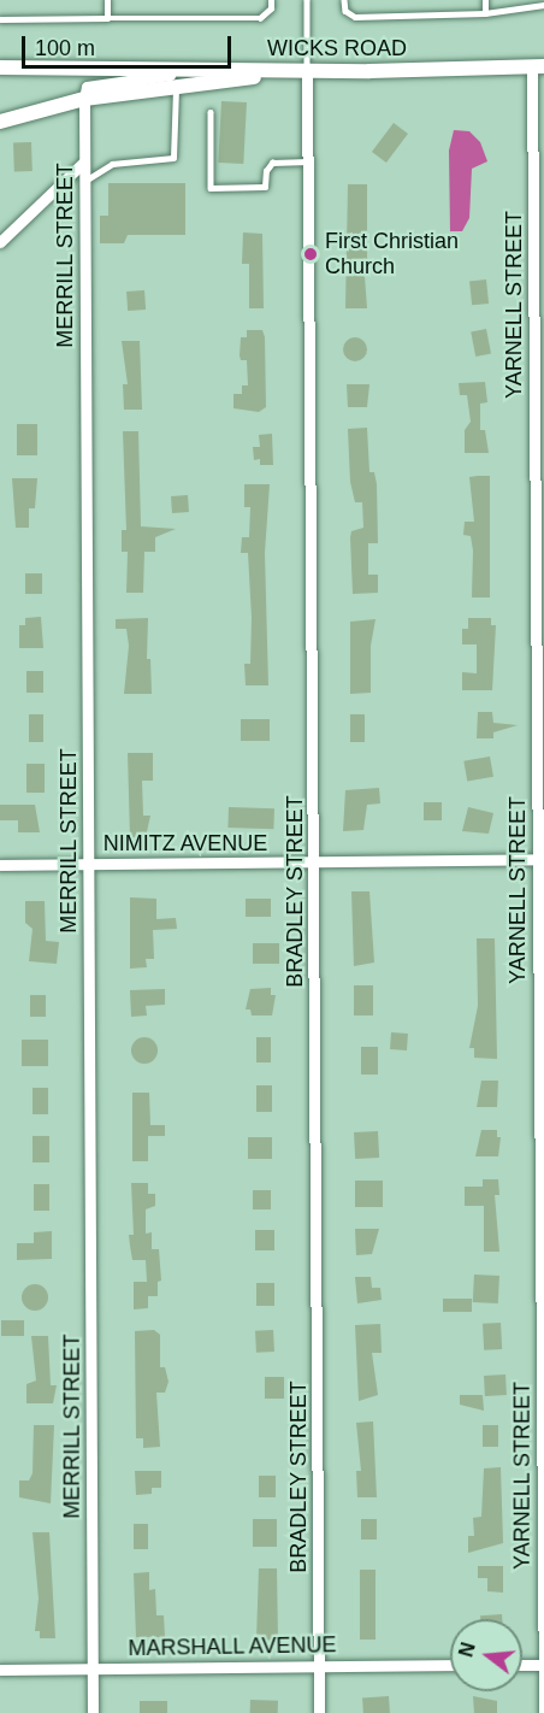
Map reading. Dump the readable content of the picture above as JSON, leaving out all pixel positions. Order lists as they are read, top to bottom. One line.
{"streets":{"main road":["WICKS ROAD"],"street":["MERRILL STREET","YARNELL STREET","NIMITZ AVENUE","BRADLEY STREET","MARSHALL AVENUE"]},"crossings":[["WICKS ROAD","YARNELL STREET"],["WICKS ROAD","BRADLEY STREET"],["MERRILL STREET","NIMITZ AVENUE"],["MERRILL STREET","MARSHALL AVENUE"],["YARNELL STREET","NIMITZ AVENUE"],["NIMITZ AVENUE","BRADLEY STREET"],["BRADLEY STREET","MARSHALL AVENUE"]],"places":["First Christian Church"],"scale_bar":"100 m","north":"left"}
